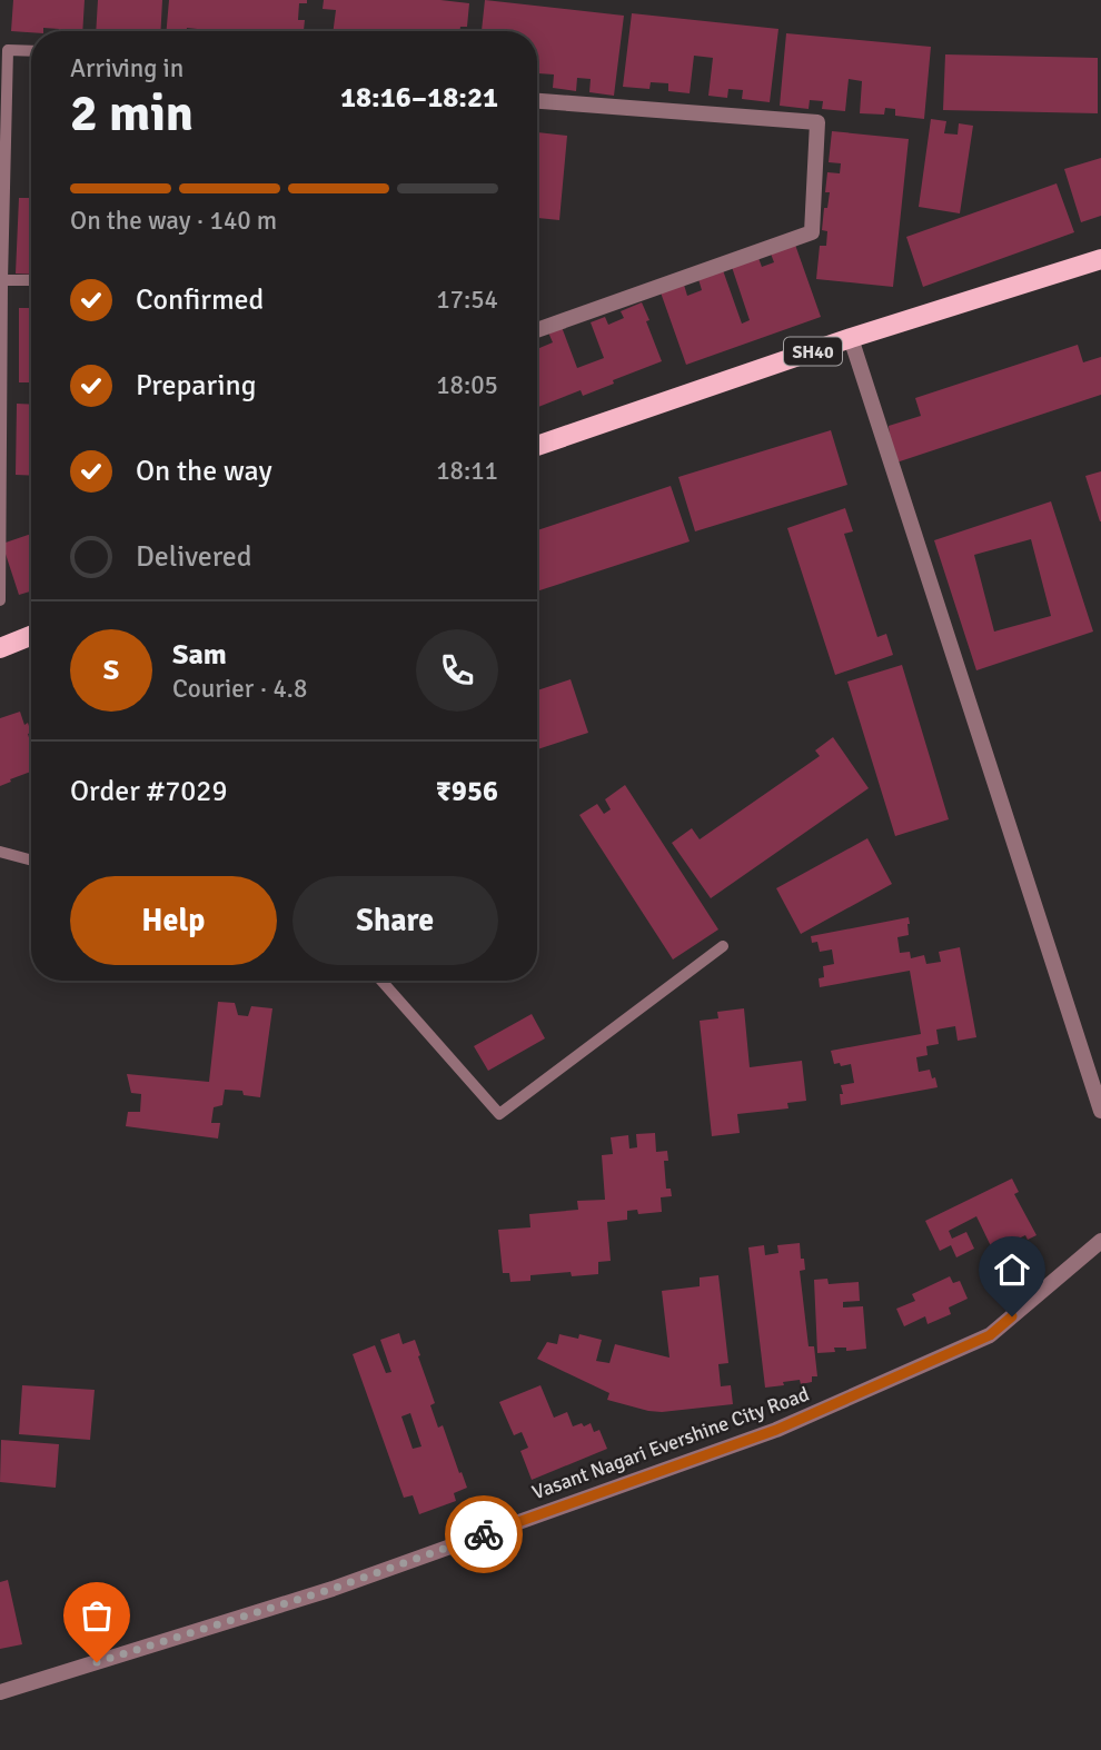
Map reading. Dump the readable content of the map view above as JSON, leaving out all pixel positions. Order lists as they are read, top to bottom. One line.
{"streets":{"main road":["SH40"],"street":["Vasant Nagari Evershine City Road"]},"page":{"heading":["2 min","Arriving in","18:16–18:21"],"panel":["Sam","Courier · 4.8","Order #7029","₹956"],"bar":"On the way · 140 m","list":[["Confirmed","17:54"],["Preparing","18:05"],["On the way","18:11"],"Delivered"],"round":"S","buttons":["Help","Share"]}}
